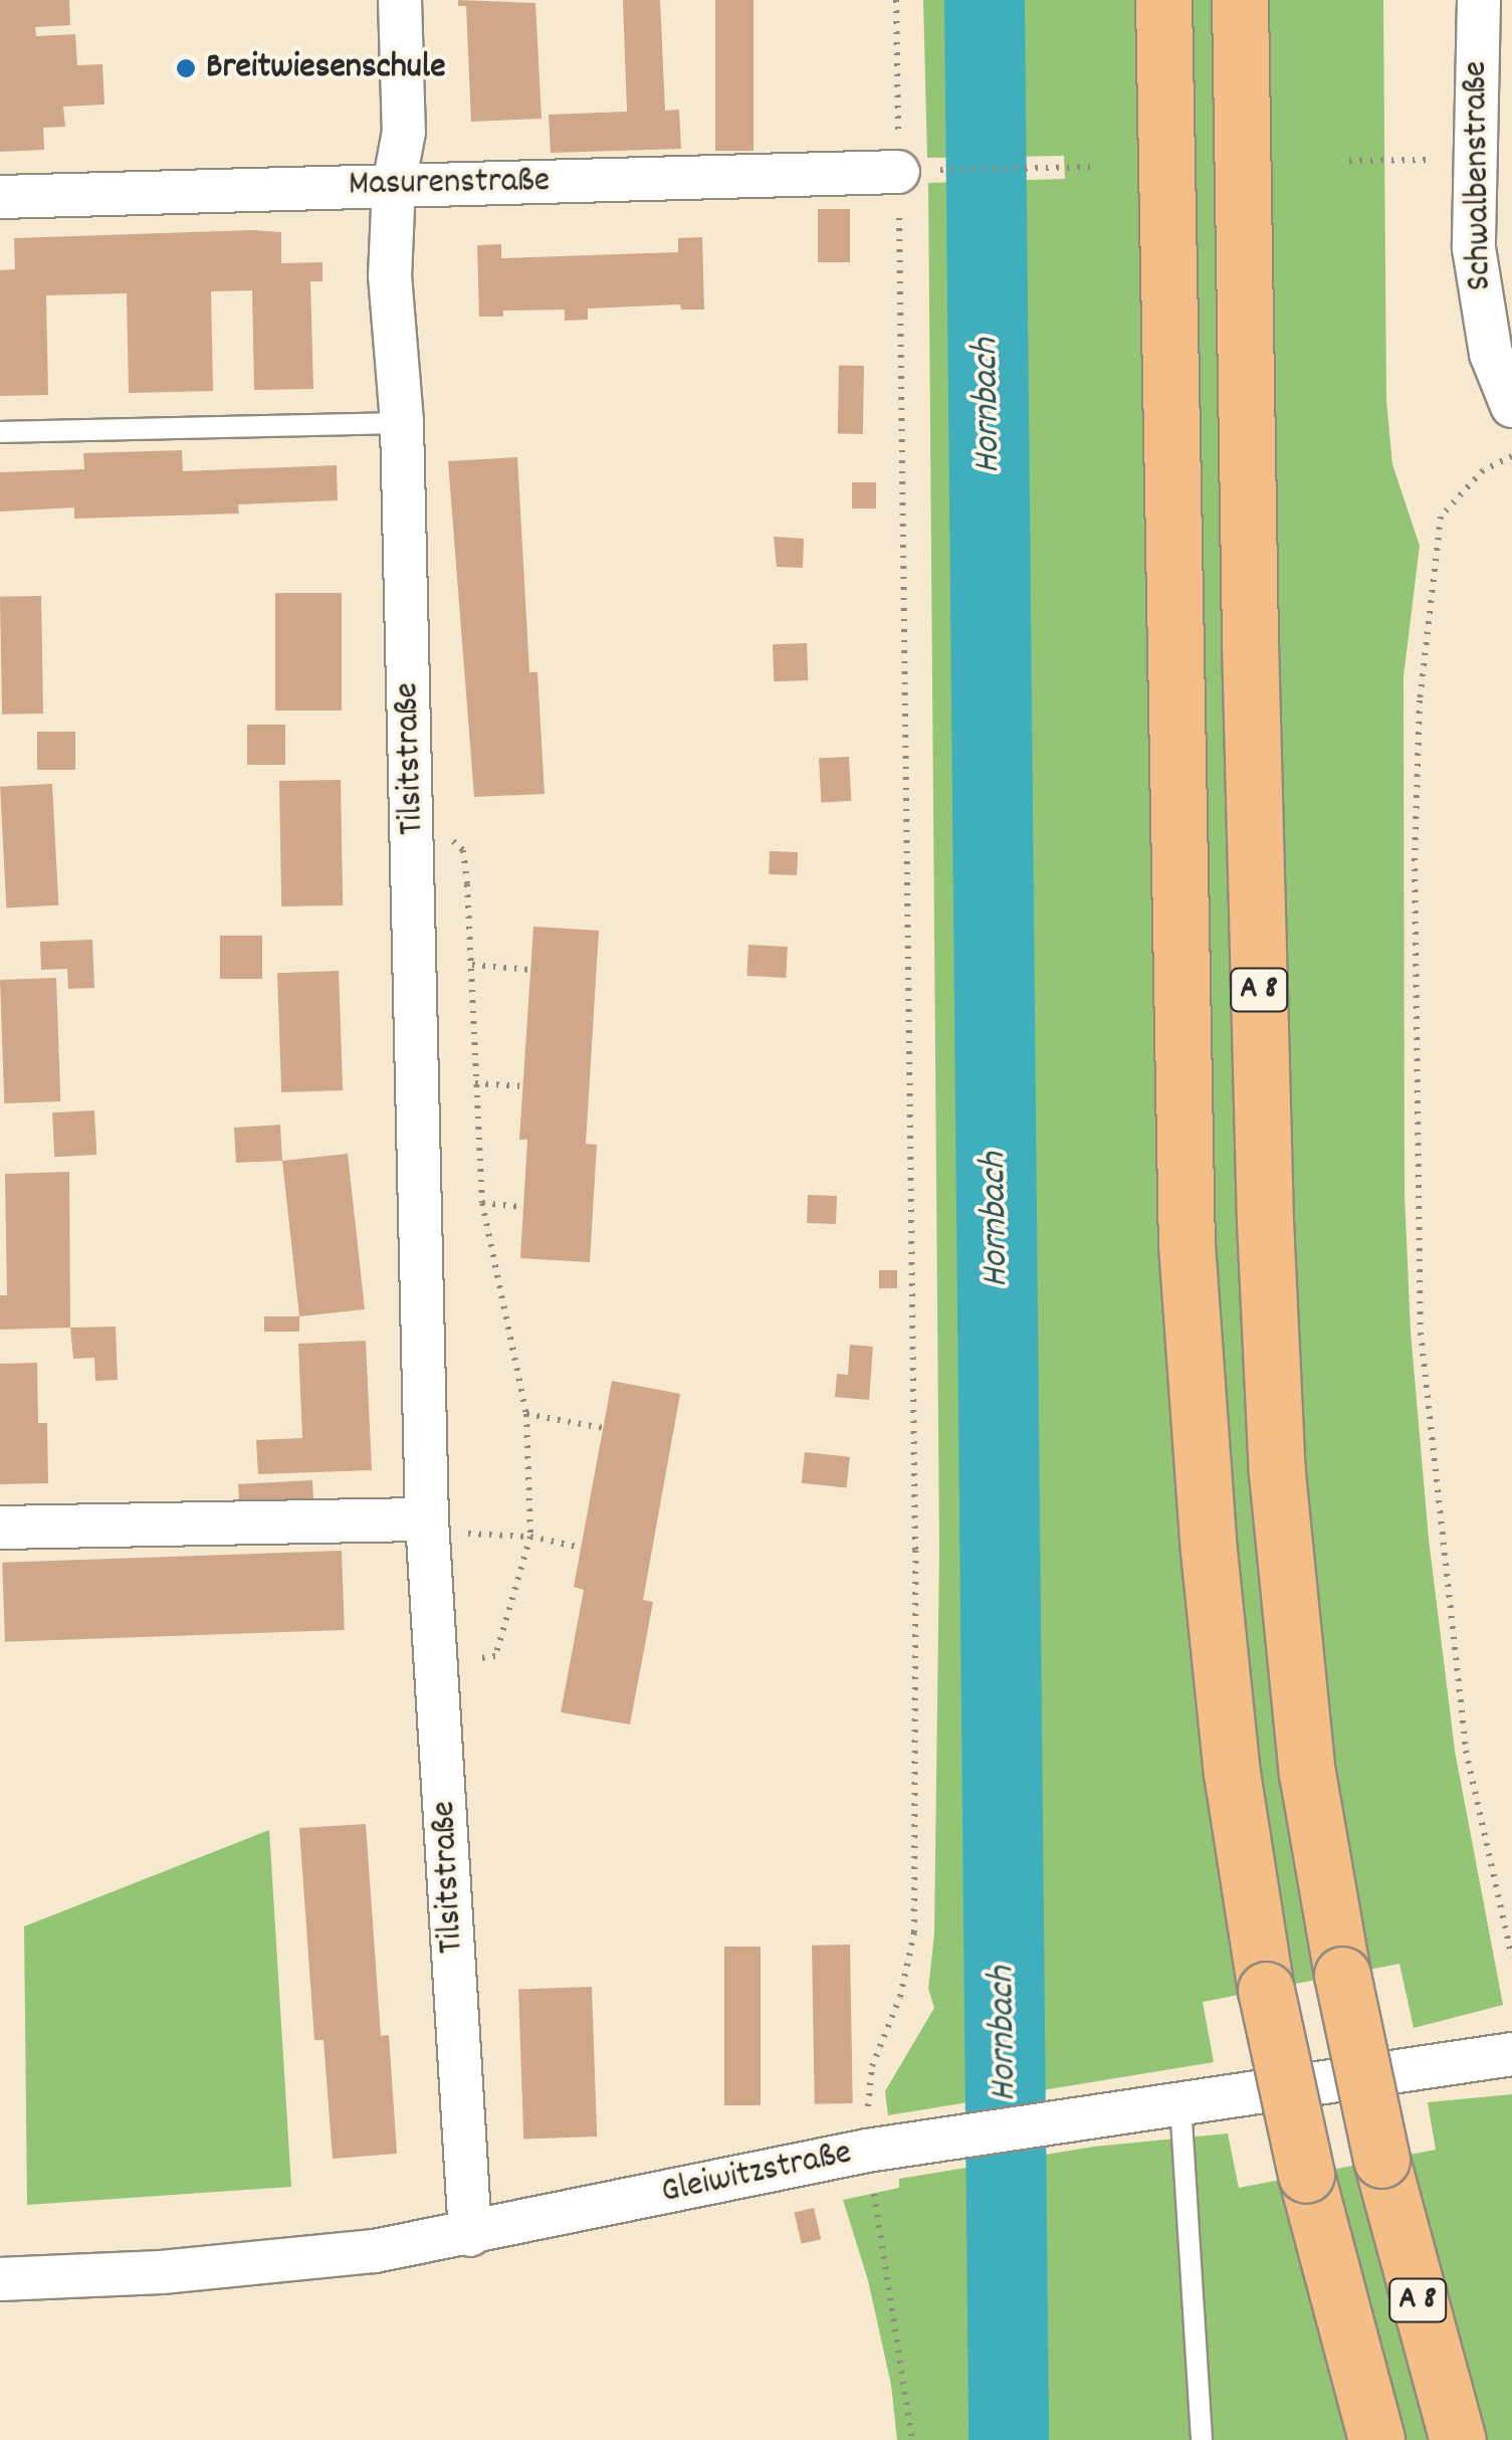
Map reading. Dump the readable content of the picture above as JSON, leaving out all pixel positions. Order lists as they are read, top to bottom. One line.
{"streets":{"highway":["A 8"],"street":["Schwalbenstraße","Masurenstraße","Tilsitstraße","Gleiwitzstraße"]},"crossings":[["Masurenstraße","Tilsitstraße"],["Tilsitstraße","Gleiwitzstraße"]],"water":["Hornbach"],"places":["Breitwiesenschule"]}
